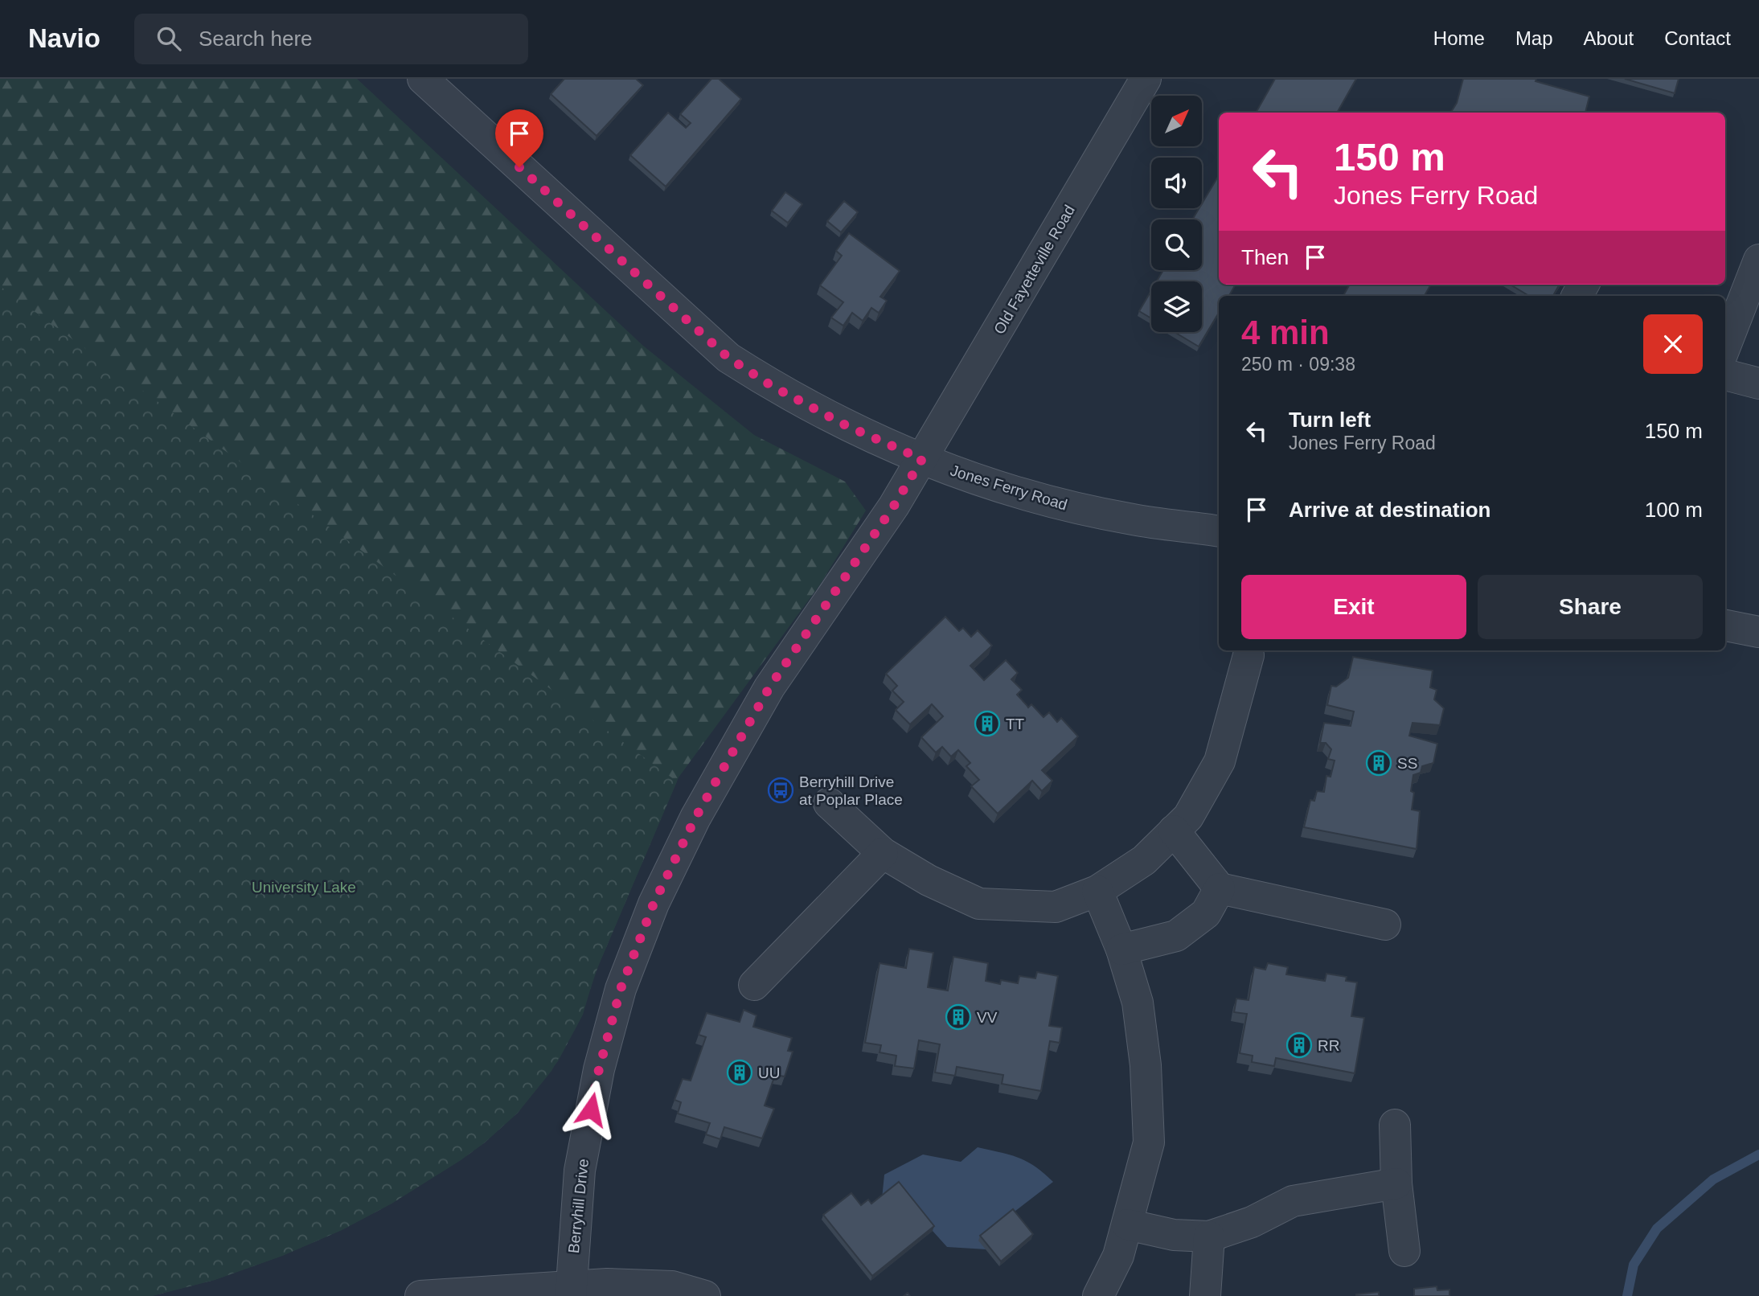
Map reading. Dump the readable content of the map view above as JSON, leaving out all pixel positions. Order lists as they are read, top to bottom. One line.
{"streets":{"street":["Old Fayetteville Road","Jones Ferry Road","Berryhill Drive"]},"crossings":[["Old Fayetteville Road","Jones Ferry Road"],["Old Fayetteville Road","Berryhill Drive"],["Jones Ferry Road","Berryhill Drive"]],"parks":["University Lake"],"places":{"building":["TT","SS","VV","RR","UU"],"bus stop":["Berryhill Drive at Poplar Place"]},"north":"top right","page":{"header":"Navio","search":"Search here","nav":["Home","Map","About","Contact"],"turn":["150 m","Jones Ferry Road"],"then":"Then","heading":["4 min","250 m · 09:38"],"list":[{"name":"Turn left","note":"Jones Ferry Road","value":"150 m"},{"name":"Arrive at destination","value":"100 m"}],"buttons":["Exit","Share"]}}
